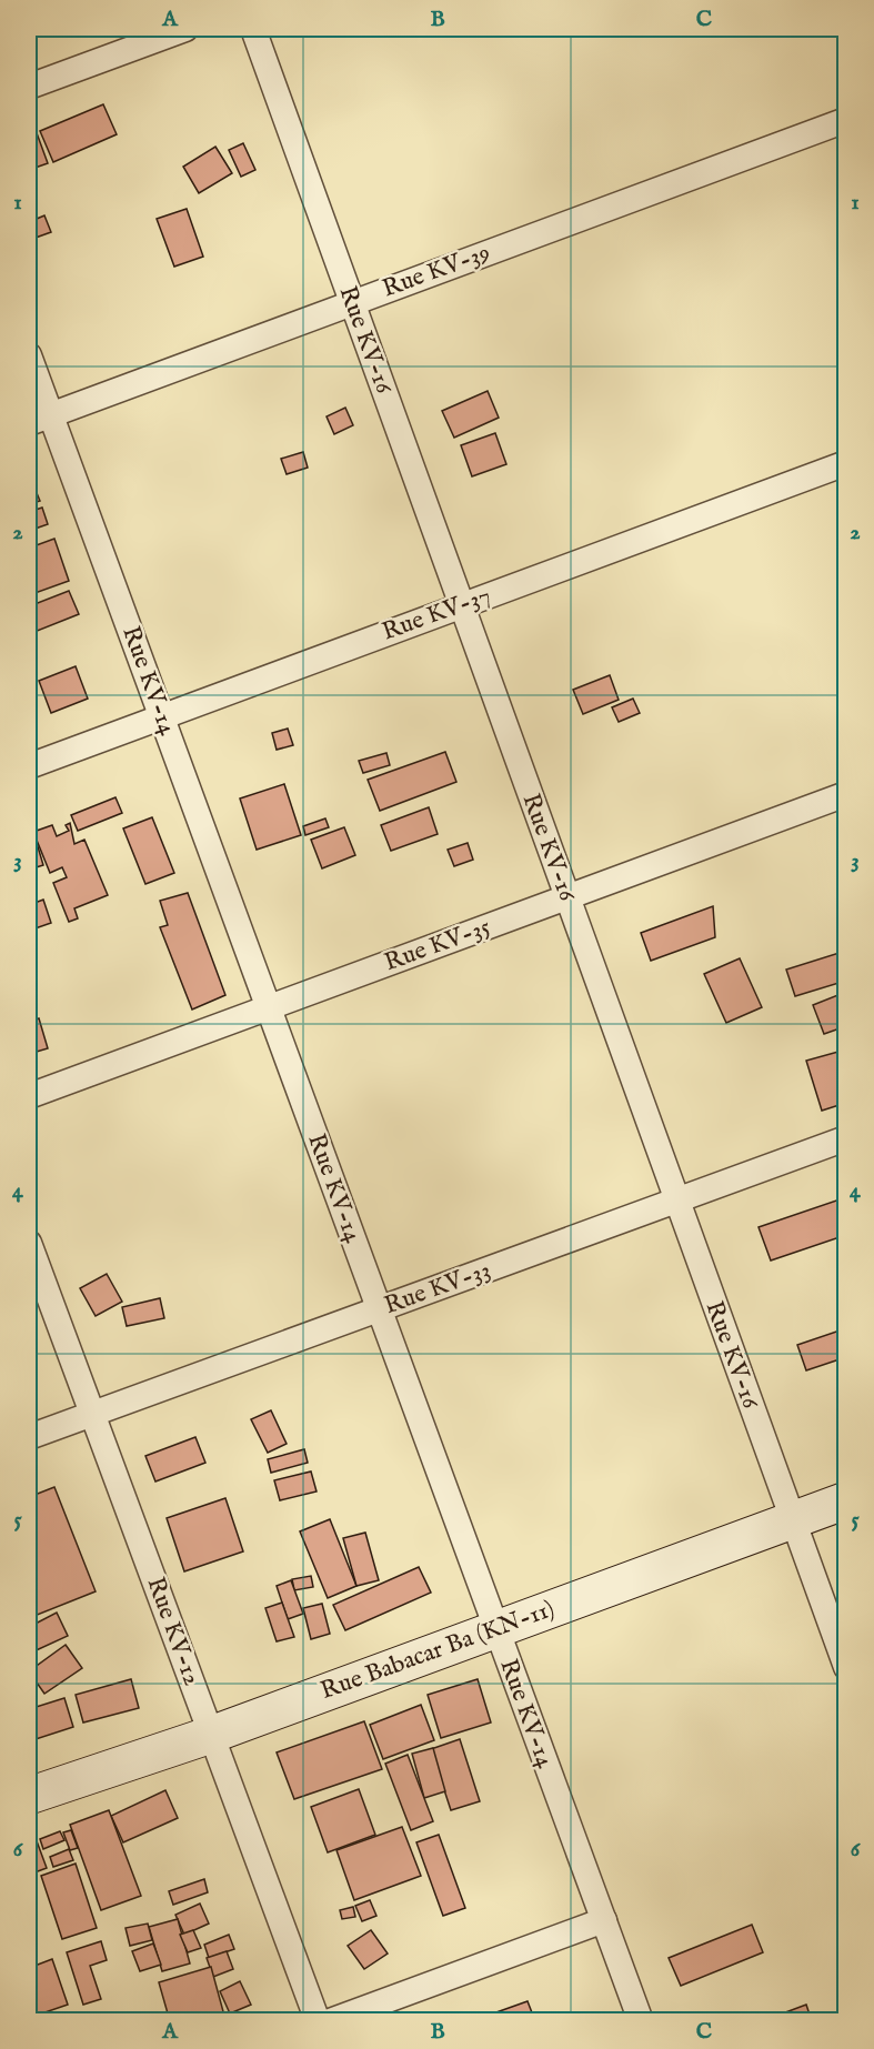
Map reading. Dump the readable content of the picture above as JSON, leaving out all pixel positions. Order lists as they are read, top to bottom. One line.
{"streets":{"street":["Rue KV-39","Rue KV-16","Rue KV-37","Rue KV-14","Rue KV-35","Rue KV-33","Rue KV-12","Rue Babacar Ba (KN-11)"]},"crossings":[["Rue KV-39","Rue KV-16"],["Rue KV-39","Rue KV-14"],["Rue KV-16","Rue KV-37"],["Rue KV-16","Rue KV-35"],["Rue KV-16","Rue KV-33"],["Rue KV-16","Rue Babacar Ba (KN-11)"],["Rue KV-37","Rue KV-14"],["Rue KV-14","Rue KV-35"],["Rue KV-14","Rue KV-33"],["Rue KV-14","Rue Babacar Ba (KN-11)"],["Rue KV-33","Rue KV-12"],["Rue KV-12","Rue Babacar Ba (KN-11)"]],"grid":{"columns":["A","B","C"],"rows":["1","2","3","4","5","6"]}}
